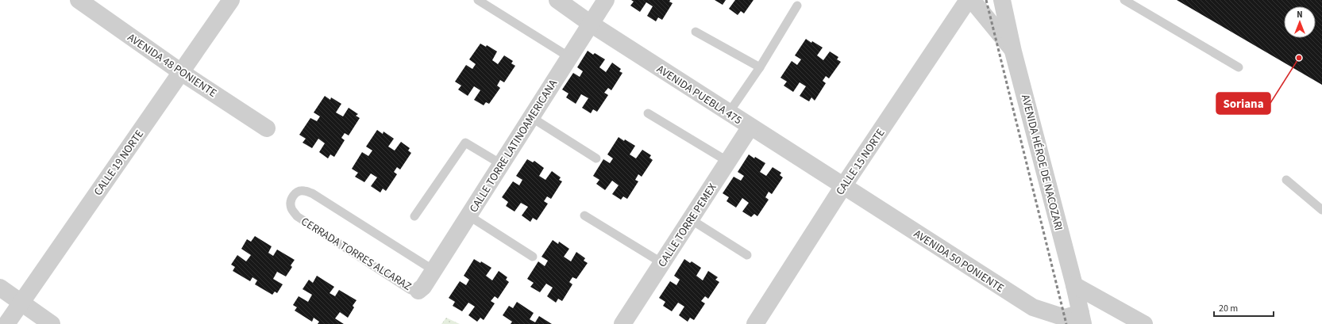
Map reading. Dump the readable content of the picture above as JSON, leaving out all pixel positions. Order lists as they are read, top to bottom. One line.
{"streets":{"street":["AVENIDA 48 PONIENTE","AVENIDA PUEBLA 475","CALLE TORRE LATINOAMERICANA","CALLE 15 NORTE","CALLE 19 NORTE","AVENIDA HÉROE DE NACOZARI","CALLE TORRE PEMEX","AVENIDA 50 PONIENTE"],"lane":["CERRADA TORRES ALCARAZ"]},"crossings":[["AVENIDA 48 PONIENTE","CALLE 19 NORTE"],["AVENIDA PUEBLA 475","CALLE TORRE LATINOAMERICANA"],["AVENIDA PUEBLA 475","CALLE 15 NORTE"],["AVENIDA PUEBLA 475","CALLE TORRE PEMEX"],["AVENIDA PUEBLA 475","AVENIDA 50 PONIENTE"],["CALLE TORRE LATINOAMERICANA","CERRADA TORRES ALCARAZ"],["CALLE 15 NORTE","AVENIDA 50 PONIENTE"],["AVENIDA HÉROE DE NACOZARI","AVENIDA 50 PONIENTE"]],"places":["Soriana"],"scale_bar":"20 m","north":"top"}
